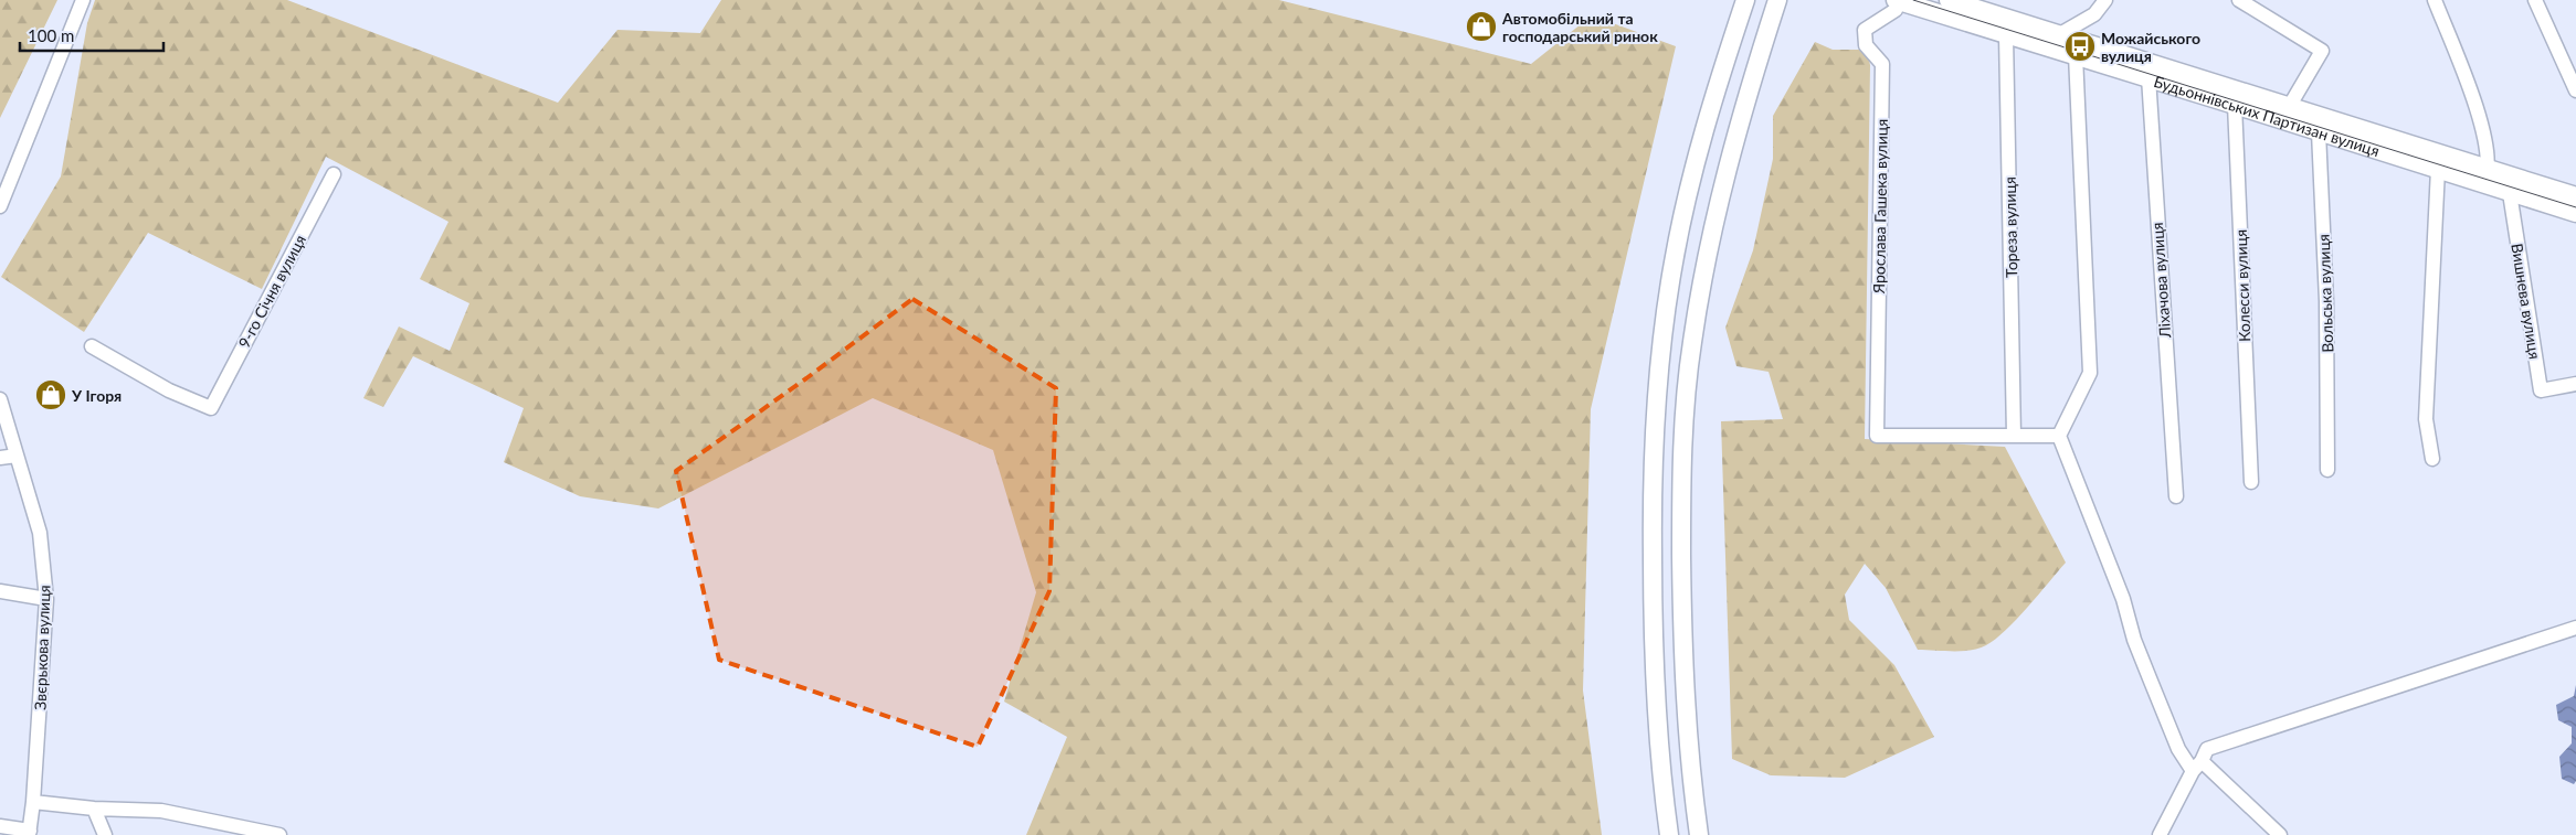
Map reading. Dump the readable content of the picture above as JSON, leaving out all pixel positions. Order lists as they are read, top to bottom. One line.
{"streets":{"main road":["Будьоннівських Партизан вулиця"],"street":["Ярослава Гашека вулиця","Тореза вулиця","Ліхачова вулиця","Колесси вулиця","9-го Січня вулиця","Вольська вулиця","Вишнева вулиця","Звєрькова вулиця"]},"crossings":[["Будьоннівських Партизан вулиця","Ярослава Гашека вулиця"],["Будьоннівських Партизан вулиця","Тореза вулиця"],["Будьоннівських Партизан вулиця","Ліхачова вулиця"],["Будьоннівських Партизан вулиця","Колесси вулиця"],["Будьоннівських Партизан вулиця","Вольська вулиця"],["Будьоннівських Партизан вулиця","Вишнева вулиця"],["Ярослава Гашека вулиця","Тореза вулиця"]],"places":{"shop":["Автомобільний та господарський ринок","У Ігоря"],"bus stop":["Можайського вулиця"]},"scale_bar":"100 m"}
